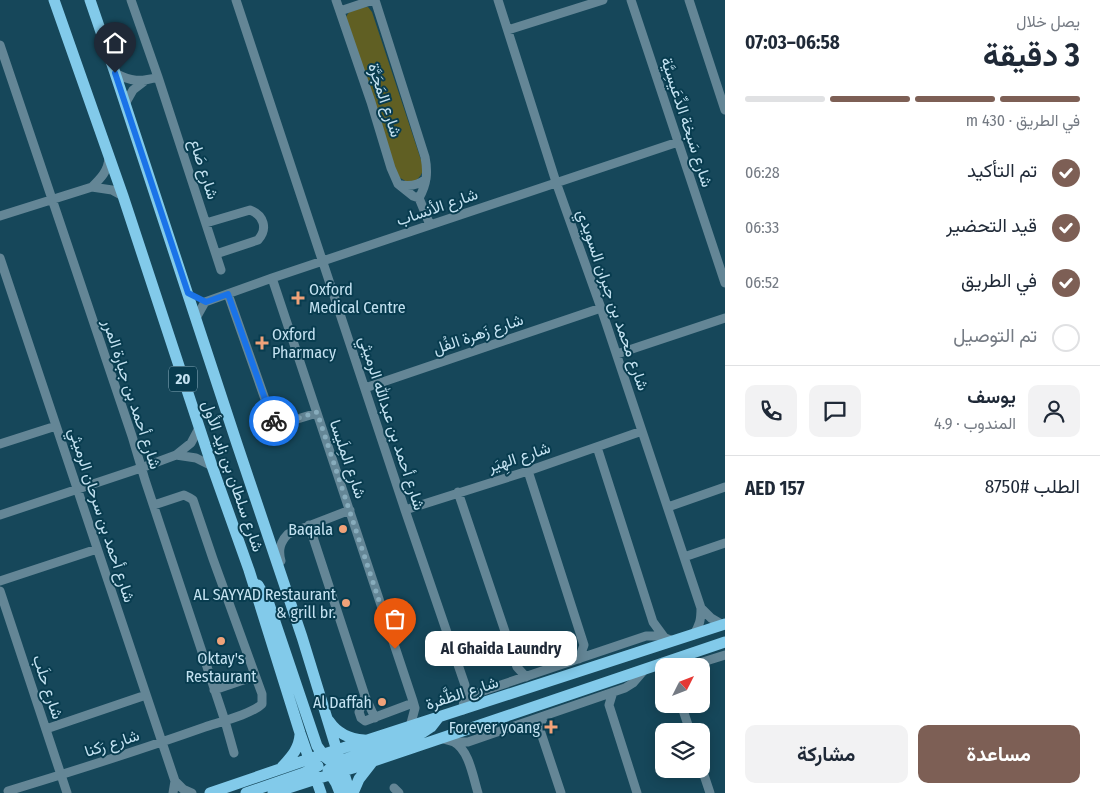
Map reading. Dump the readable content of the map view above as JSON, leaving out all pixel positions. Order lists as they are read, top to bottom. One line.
{"streets":{"main road":["20","شارع سلطان بن زايد الأول","شارع الظَّفرة"],"street":["شارع المَجَرَّة","شارع سَبخة الدِّعَيسِيَّة","شارع صَاع","شارع الأنساب","شارع محمد بن جبران السويدي","شارع زَهرة الفُل","شارع أحمد بن جبارة المرر","شارع أحمد بن عبدالله الرميثي","شارع الهِيَر","شارع المِلَيسا","شارع أحمد بن سرحان الرميثي","شارع حلَب","شارع رَكنا"]},"crossings":[["شارع سَبخة الدِّعَيسِيَّة","شارع الأنساب"],["شارع الأنساب","شارع محمد بن جبران السويدي"],["شارع الأنساب","شارع أحمد بن عبدالله الرميثي"],["شارع الأنساب","شارع المِلَيسا"],["شارع محمد بن جبران السويدي","شارع زَهرة الفُل"],["شارع محمد بن جبران السويدي","شارع الهِيَر"],["شارع زَهرة الفُل","شارع أحمد بن عبدالله الرميثي"],["شارع أحمد بن جبارة المرر","شارع رَكنا"],["شارع أحمد بن عبدالله الرميثي","شارع الهِيَر"],["شارع أحمد بن عبدالله الرميثي","شارع الظَّفرة"],["شارع المِلَيسا","شارع الظَّفرة"],["شارع سلطان بن زايد الأول","شارع الظَّفرة"],["شارع أحمد بن سرحان الرميثي","شارع رَكنا"],["شارع حلَب","شارع رَكنا"]],"places":{"health":["Oxford Medical Centre","Oxford Pharmacy","Forever yoang"],"other":["Baqala","AL SAYYAD Restaurant & grill br.","Oktay's Restaurant","Al Ghaida Laundry","Al Daffah"]},"north":"top right","page":{"heading":["3 دقيقة","يصل خلال","06:58–07:03"],"panel":["يوسف","المندوب · 4.9","الطلب #8750","AED 157"],"bar":"في الطريق · 430 m","list":[["تم التأكيد","06:28"],["قيد التحضير","06:33"],["في الطريق","06:52"],"تم التوصيل"],"bubble":"Al Ghaida Laundry","buttons":["مساعدة","مشاركة"]}}
